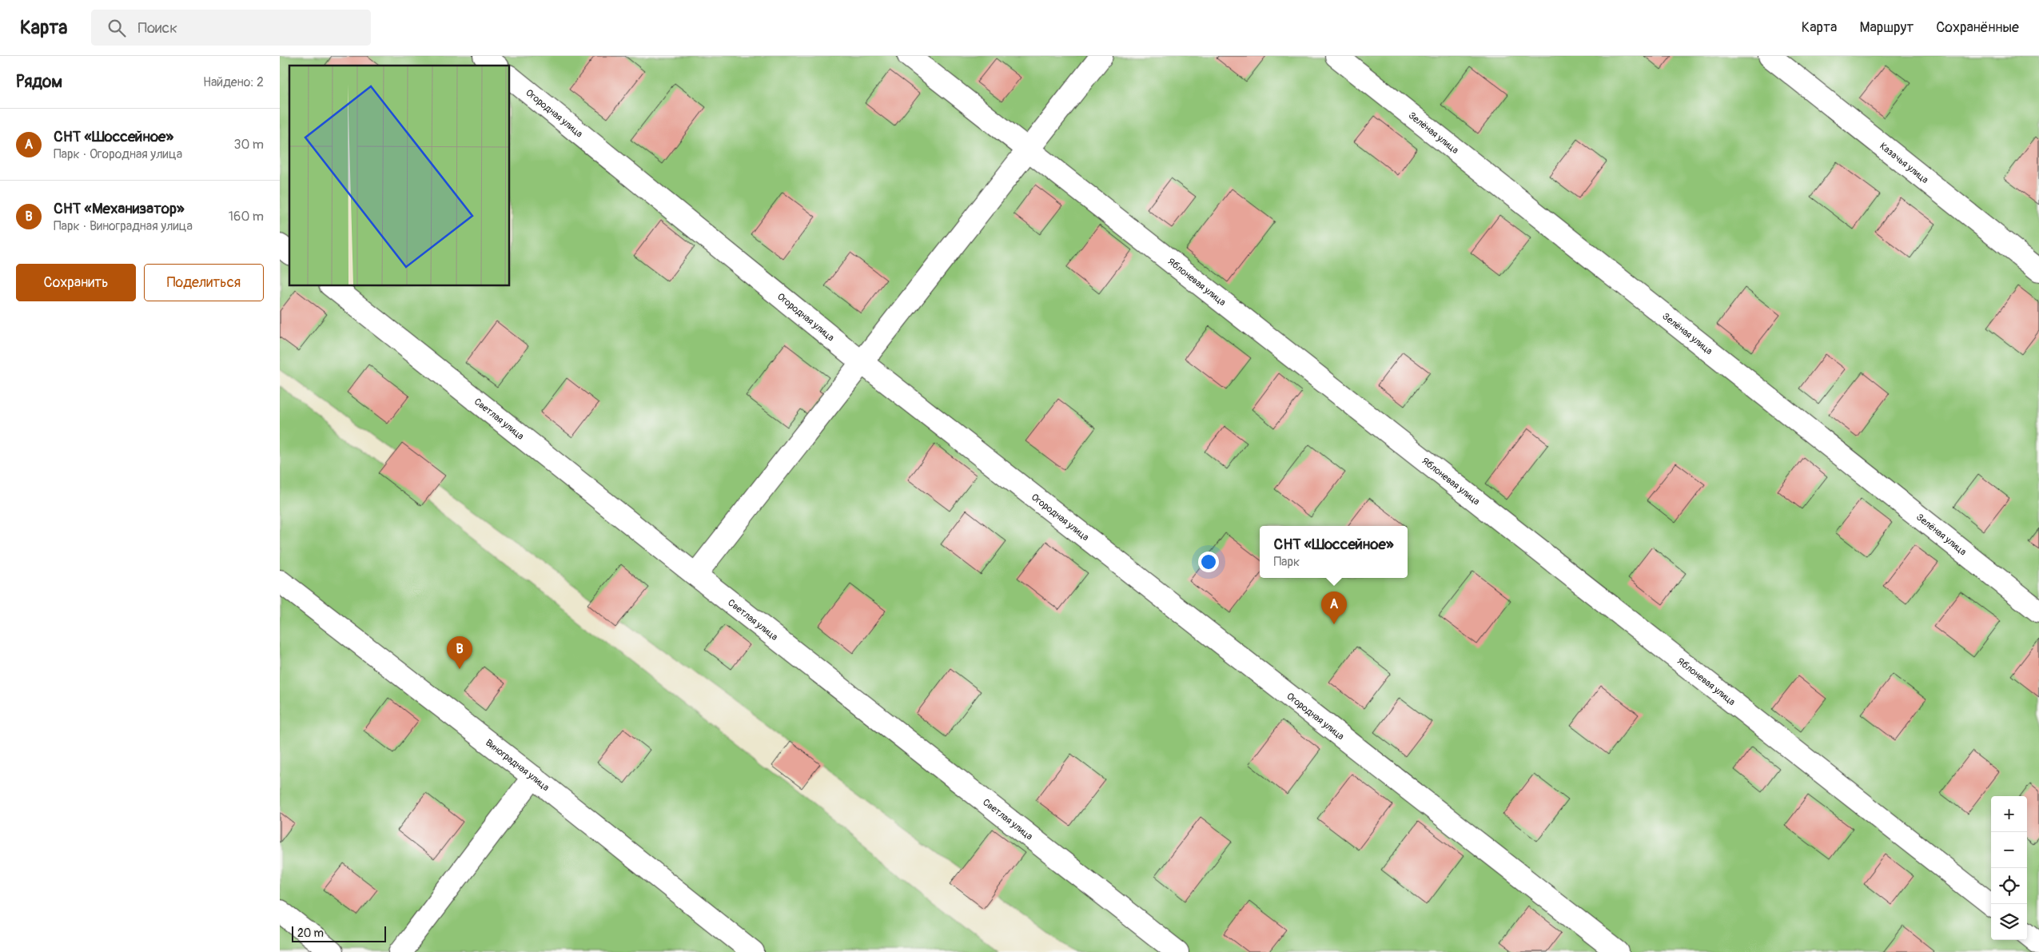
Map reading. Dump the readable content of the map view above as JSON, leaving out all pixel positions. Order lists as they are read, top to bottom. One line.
{"streets":{"street":["Огородная улица","Зелёная улица","Казачья улица","Яблоневая улица","Светлая улица","Виноградная улица"]},"scale_bar":"20 m","page":{"header":"Карта","search":"Поиск","nav":["Карта","Маршрут","Сохранённые"],"heading":["Рядом","Найдено: 2"],"list":[{"mark":"A","name":"СНТ «Шоссейное»","note":"Парк · Огородная улица","value":"30 m"},{"mark":"B","name":"СНТ «Механизатор»","note":"Парк · Виноградная улица","value":"160 m"}],"buttons":["Сохранить","Поделиться"],"popup":["СНТ «Шоссейное»","Парк"],"pins":["A","B"],"map_buttons":["+","−"],"scale":"20 m"}}
